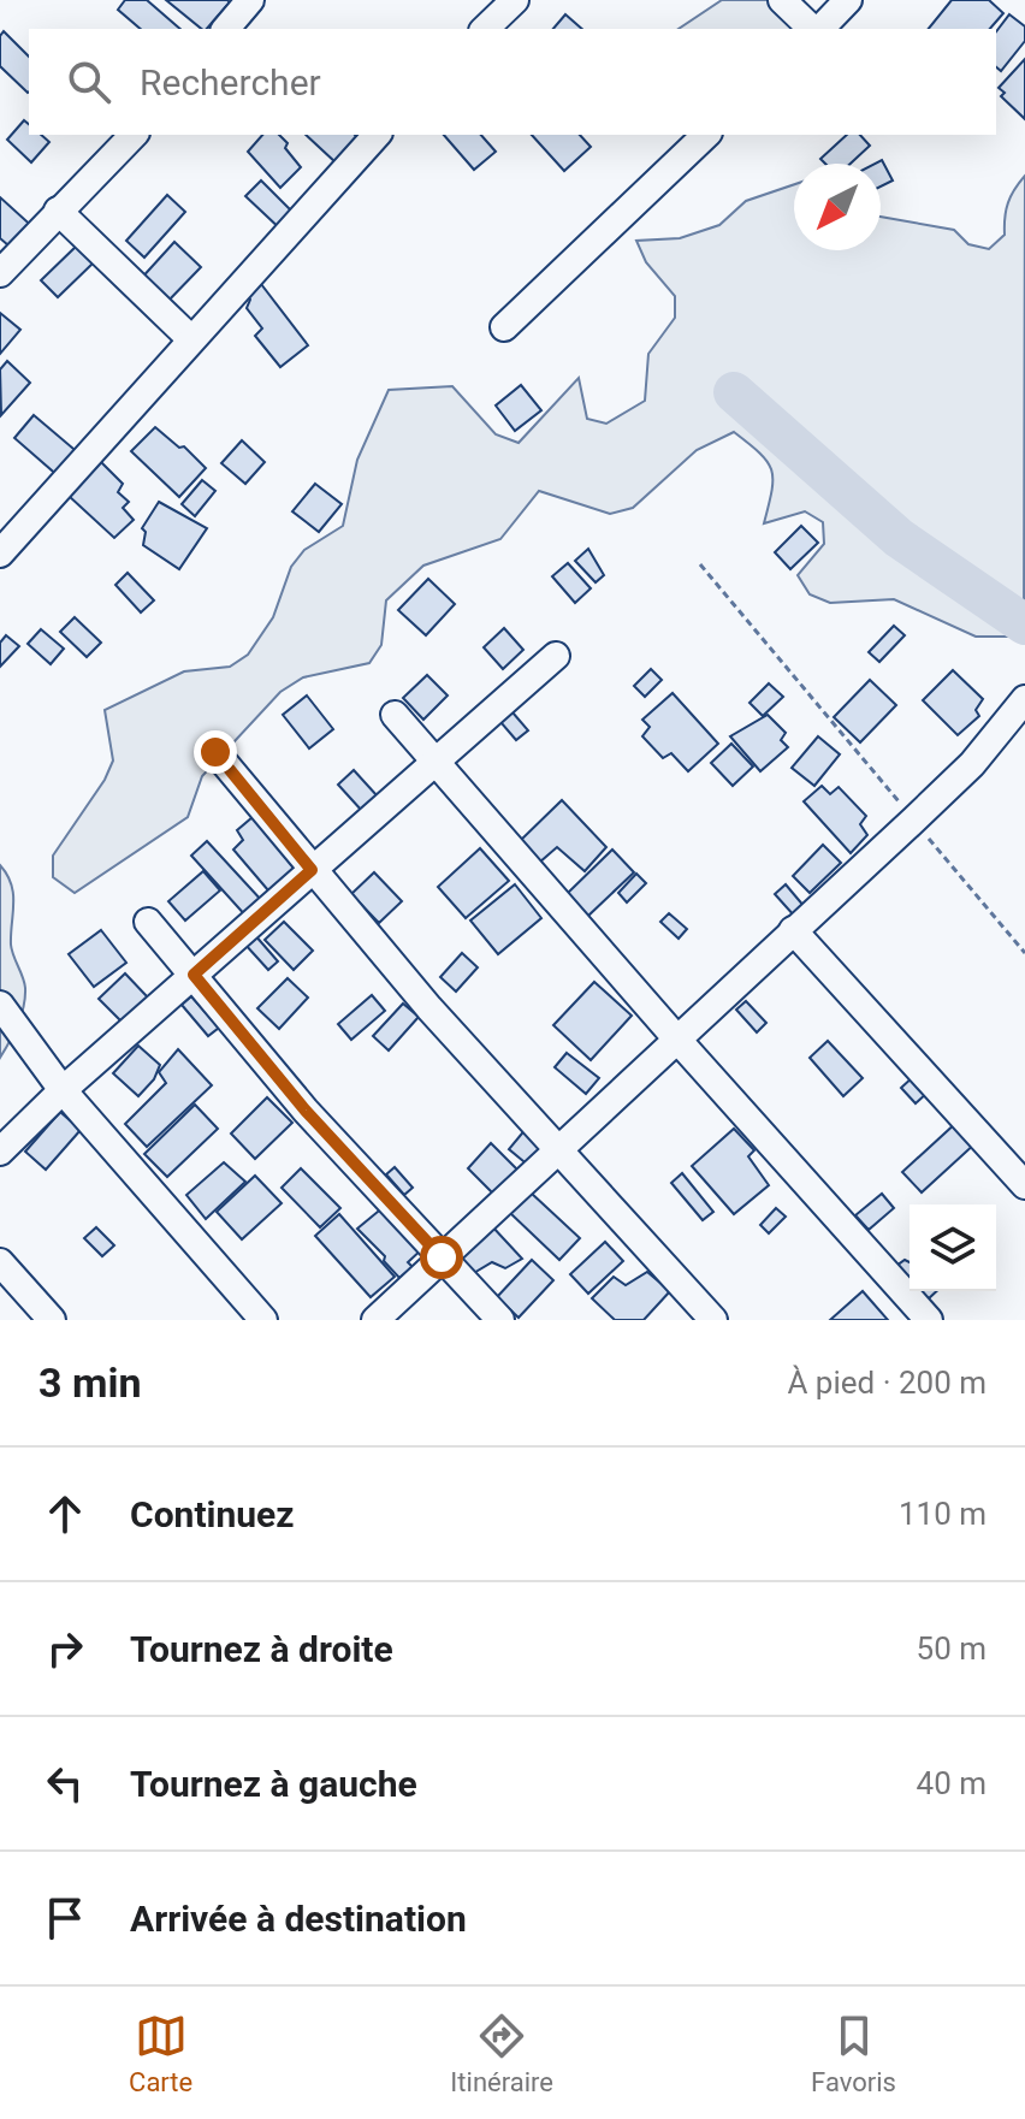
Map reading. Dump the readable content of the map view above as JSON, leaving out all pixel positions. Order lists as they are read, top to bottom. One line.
{"north":"bottom left","page":{"search":"Rechercher","heading":["3 min","À pied · 200 m"],"list":[["Continuez","110 m"],["Tournez à droite","50 m"],["Tournez à gauche","40 m"],"Arrivée à destination"],"nav":["Carte","Itinéraire","Favoris"]}}
